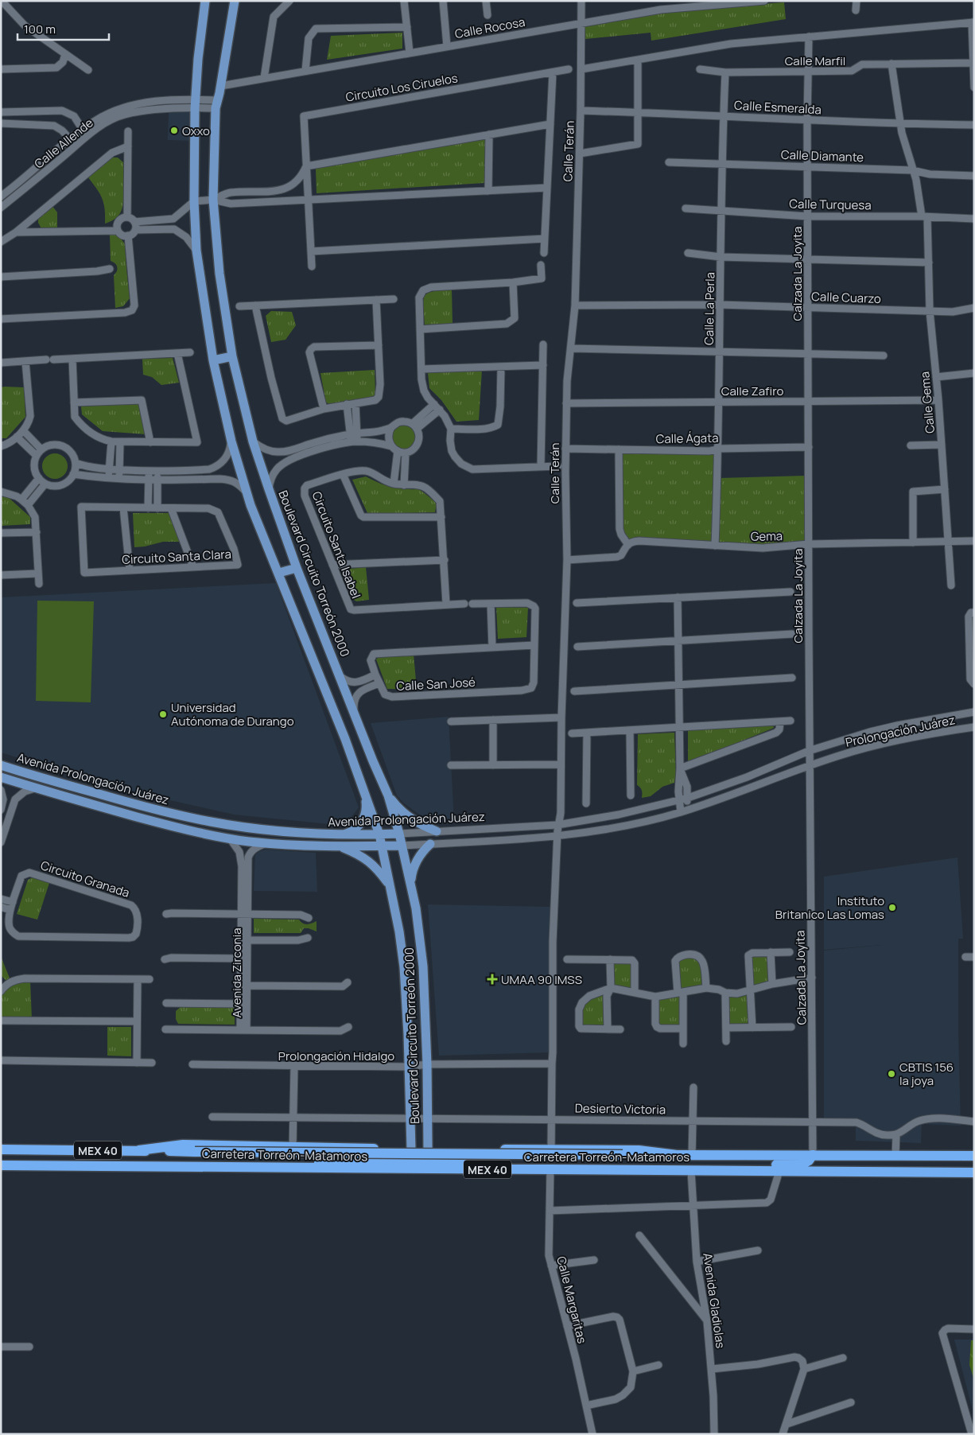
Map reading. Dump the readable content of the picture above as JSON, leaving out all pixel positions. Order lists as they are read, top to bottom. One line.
{"streets":{"highway":["MEX 40","Carretera Torreón-Matamoros"],"main road":["Boulevard Circuito Torreón 2000","Avenida Prolongación Juárez"],"street":["Calle Rocosa","Calle Marfil","Circuito Los Ciruelos","Calle Esmeralda","Calle Allende","Calle Terán","Calle Diamante","Calle Turquesa","Calzada La Joyita","Calle Cuarzo","Calle La Perla","Calle Zafiro","Calle Gema","Calle Ágata","Gema","Circuito Santa Isabel","Circuito Santa Clara","Calle San José","Prolongación Juárez","Circuito Granada","Avenida Zirconia","Prolongación Hidalgo","Desierto Victoria","Calle Margaritas","Avenida Gladiolas"]},"crossings":[["Calle Rocosa","Calle Terán"],["Calle Rocosa","Boulevard Circuito Torreón 2000"],["Calle Marfil","Calzada La Joyita"],["Calle Marfil","Calle La Perla"],["Calle Marfil","Calle Gema"],["Calle Esmeralda","Calle Terán"],["Calle Esmeralda","Calzada La Joyita"],["Calle Esmeralda","Calle La Perla"],["Calle Esmeralda","Calle Gema"],["Calle Allende","Boulevard Circuito Torreón 2000"],["Calle Terán","Calle Cuarzo"],["Calle Terán","Calle Zafiro"],["Calle Terán","Calle Ágata"],["Calle Terán","Avenida Prolongación Juárez"],["Calle Terán","Prolongación Hidalgo"],["Calle Diamante","Calzada La Joyita"],["Calle Diamante","Calle La Perla"],["Calle Diamante","Calle Gema"],["Calle Turquesa","Calzada La Joyita"],["Calle Turquesa","Calle La Perla"],["Calle Turquesa","Calle Gema"],["Calzada La Joyita","Calle Cuarzo"],["Calzada La Joyita","Calle Zafiro"],["Calzada La Joyita","Calle Ágata"],["Calzada La Joyita","Gema"],["Calzada La Joyita","Prolongación Juárez"],["Calzada La Joyita","Avenida Prolongación Juárez"],["Calzada La Joyita","Desierto Victoria"],["Calzada La Joyita","MEX 40"],["Calle Cuarzo","Calle La Perla"],["Calle Cuarzo","Calle Gema"],["Calle La Perla","Calle Zafiro"],["Calle La Perla","Calle Ágata"],["Calle La Perla","Gema"],["Calle Zafiro","Calle Gema"],["Calle Gema","Gema"],["Circuito Santa Isabel","Calle San José"],["Boulevard Circuito Torreón 2000","Avenida Prolongación Juárez"],["Boulevard Circuito Torreón 2000","Prolongación Hidalgo"],["Boulevard Circuito Torreón 2000","Desierto Victoria"],["Prolongación Juárez","Avenida Prolongación Juárez"],["Avenida Prolongación Juárez","Avenida Zirconia"],["Carretera Torreón-Matamoros","Calle Margaritas"],["Carretera Torreón-Matamoros","Avenida Gladiolas"]],"places":{"other":["Oxxo","Universidad Autónoma de Durango","Instituto Britanico Las Lomas","CBTIS 156 la joya"],"health":["UMAA 90 IMSS"]},"scale_bar":"100 m"}
